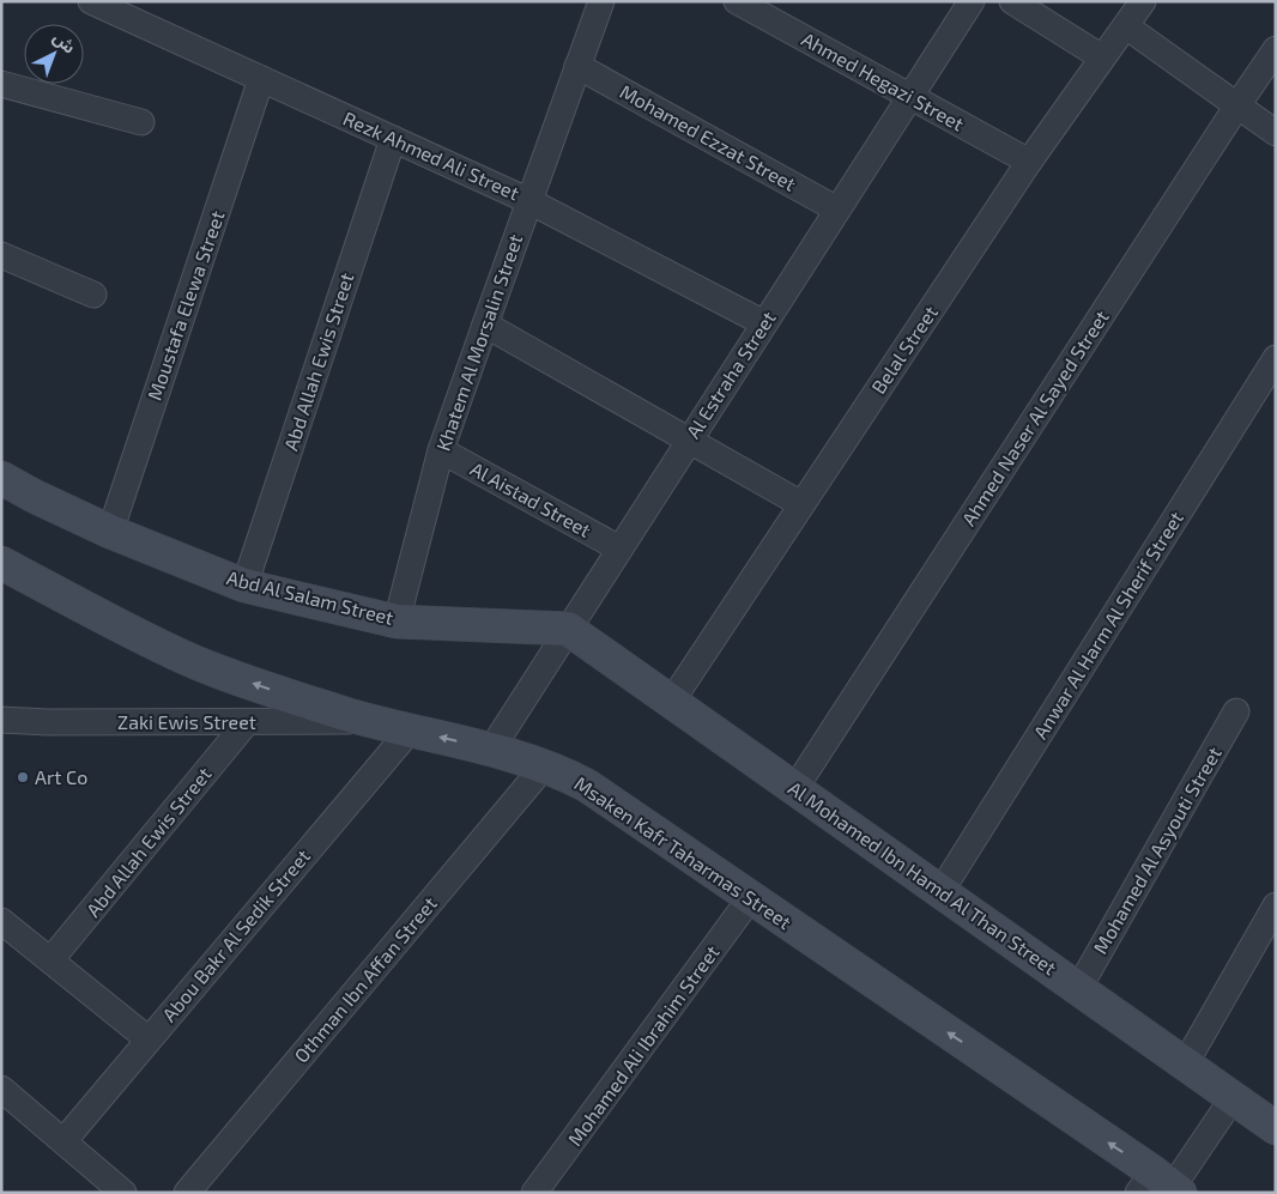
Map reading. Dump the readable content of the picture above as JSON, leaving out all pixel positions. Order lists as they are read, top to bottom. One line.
{"streets":{"street":["Ahmed Hegazi Street","Mohamed Ezzat Street","Rezk Ahmed Ali Street","Moustafa Elewa Street","Khatem Al Morsalin Street","Belal Street","Abd Allah Ewis Street","Al Estraha Street","Ahmed Naser Al Sayed Street","Al Aistad Street","Abd Al Salam Street","Anwar Al Harm Al Sherif Street","Zaki Ewis Street","Mohamed Al Asyouti Street","Msaken Kafr Taharmas Street","Al Mohamed Ibn Hamd Al Than Street","Abou Bakr Al Sedik Street","Othman Ibn Affan Street","Mohamed Ali Ibrahim Street"]},"crossings":[["Ahmed Hegazi Street","Belal Street"],["Ahmed Hegazi Street","Al Estraha Street"],["Mohamed Ezzat Street","Khatem Al Morsalin Street"],["Mohamed Ezzat Street","Al Estraha Street"],["Rezk Ahmed Ali Street","Moustafa Elewa Street"],["Rezk Ahmed Ali Street","Khatem Al Morsalin Street"],["Rezk Ahmed Ali Street","Abd Allah Ewis Street"],["Rezk Ahmed Ali Street","Al Estraha Street"],["Moustafa Elewa Street","Abd Al Salam Street"],["Khatem Al Morsalin Street","Al Aistad Street"],["Khatem Al Morsalin Street","Abd Al Salam Street"],["Belal Street","Al Mohamed Ibn Hamd Al Than Street"],["Abd Allah Ewis Street","Abd Al Salam Street"],["Abd Allah Ewis Street","Zaki Ewis Street"],["Al Estraha Street","Al Aistad Street"],["Al Estraha Street","Abd Al Salam Street"],["Al Estraha Street","Msaken Kafr Taharmas Street"],["Al Estraha Street","Al Mohamed Ibn Hamd Al Than Street"],["Ahmed Naser Al Sayed Street","Al Mohamed Ibn Hamd Al Than Street"],["Abd Al Salam Street","Al Mohamed Ibn Hamd Al Than Street"],["Anwar Al Harm Al Sherif Street","Al Mohamed Ibn Hamd Al Than Street"],["Zaki Ewis Street","Msaken Kafr Taharmas Street"],["Mohamed Al Asyouti Street","Al Mohamed Ibn Hamd Al Than Street"],["Msaken Kafr Taharmas Street","Abou Bakr Al Sedik Street"],["Msaken Kafr Taharmas Street","Othman Ibn Affan Street"],["Msaken Kafr Taharmas Street","Mohamed Ali Ibrahim Street"]],"one_way":["Msaken Kafr Taharmas Street"],"places":["Art Co"],"north":"top right"}
